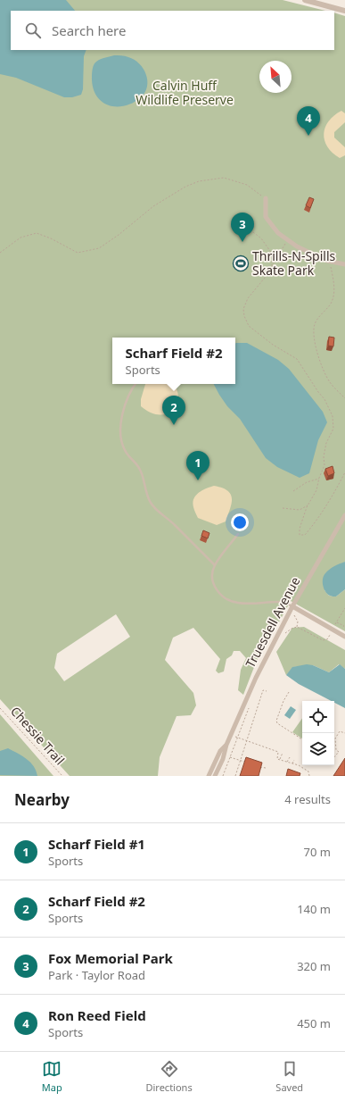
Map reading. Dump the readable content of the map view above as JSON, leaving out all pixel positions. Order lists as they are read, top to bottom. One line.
{"streets":{"street":["Truesdell Avenue"],"path":["Chessie Trail"]},"parks":["Calvin Huff Wildlife Preserve"],"places":{"sports":["Thrills-N-Spills Skate Park"]},"north":"top left","page":{"search":"Search here","pins":["4","3","2","1"],"popup":["Scharf Field #2","Sports"],"heading":["Nearby","4 results"],"list":[{"mark":"1","name":"Scharf Field #1","note":"Sports","value":"70 m"},{"mark":"2","name":"Scharf Field #2","note":"Sports","value":"140 m"},{"mark":"3","name":"Fox Memorial Park","note":"Park · Taylor Road","value":"320 m"},{"mark":"4","name":"Ron Reed Field","note":"Sports","value":"450 m"}],"nav":["Map","Directions","Saved"]}}
